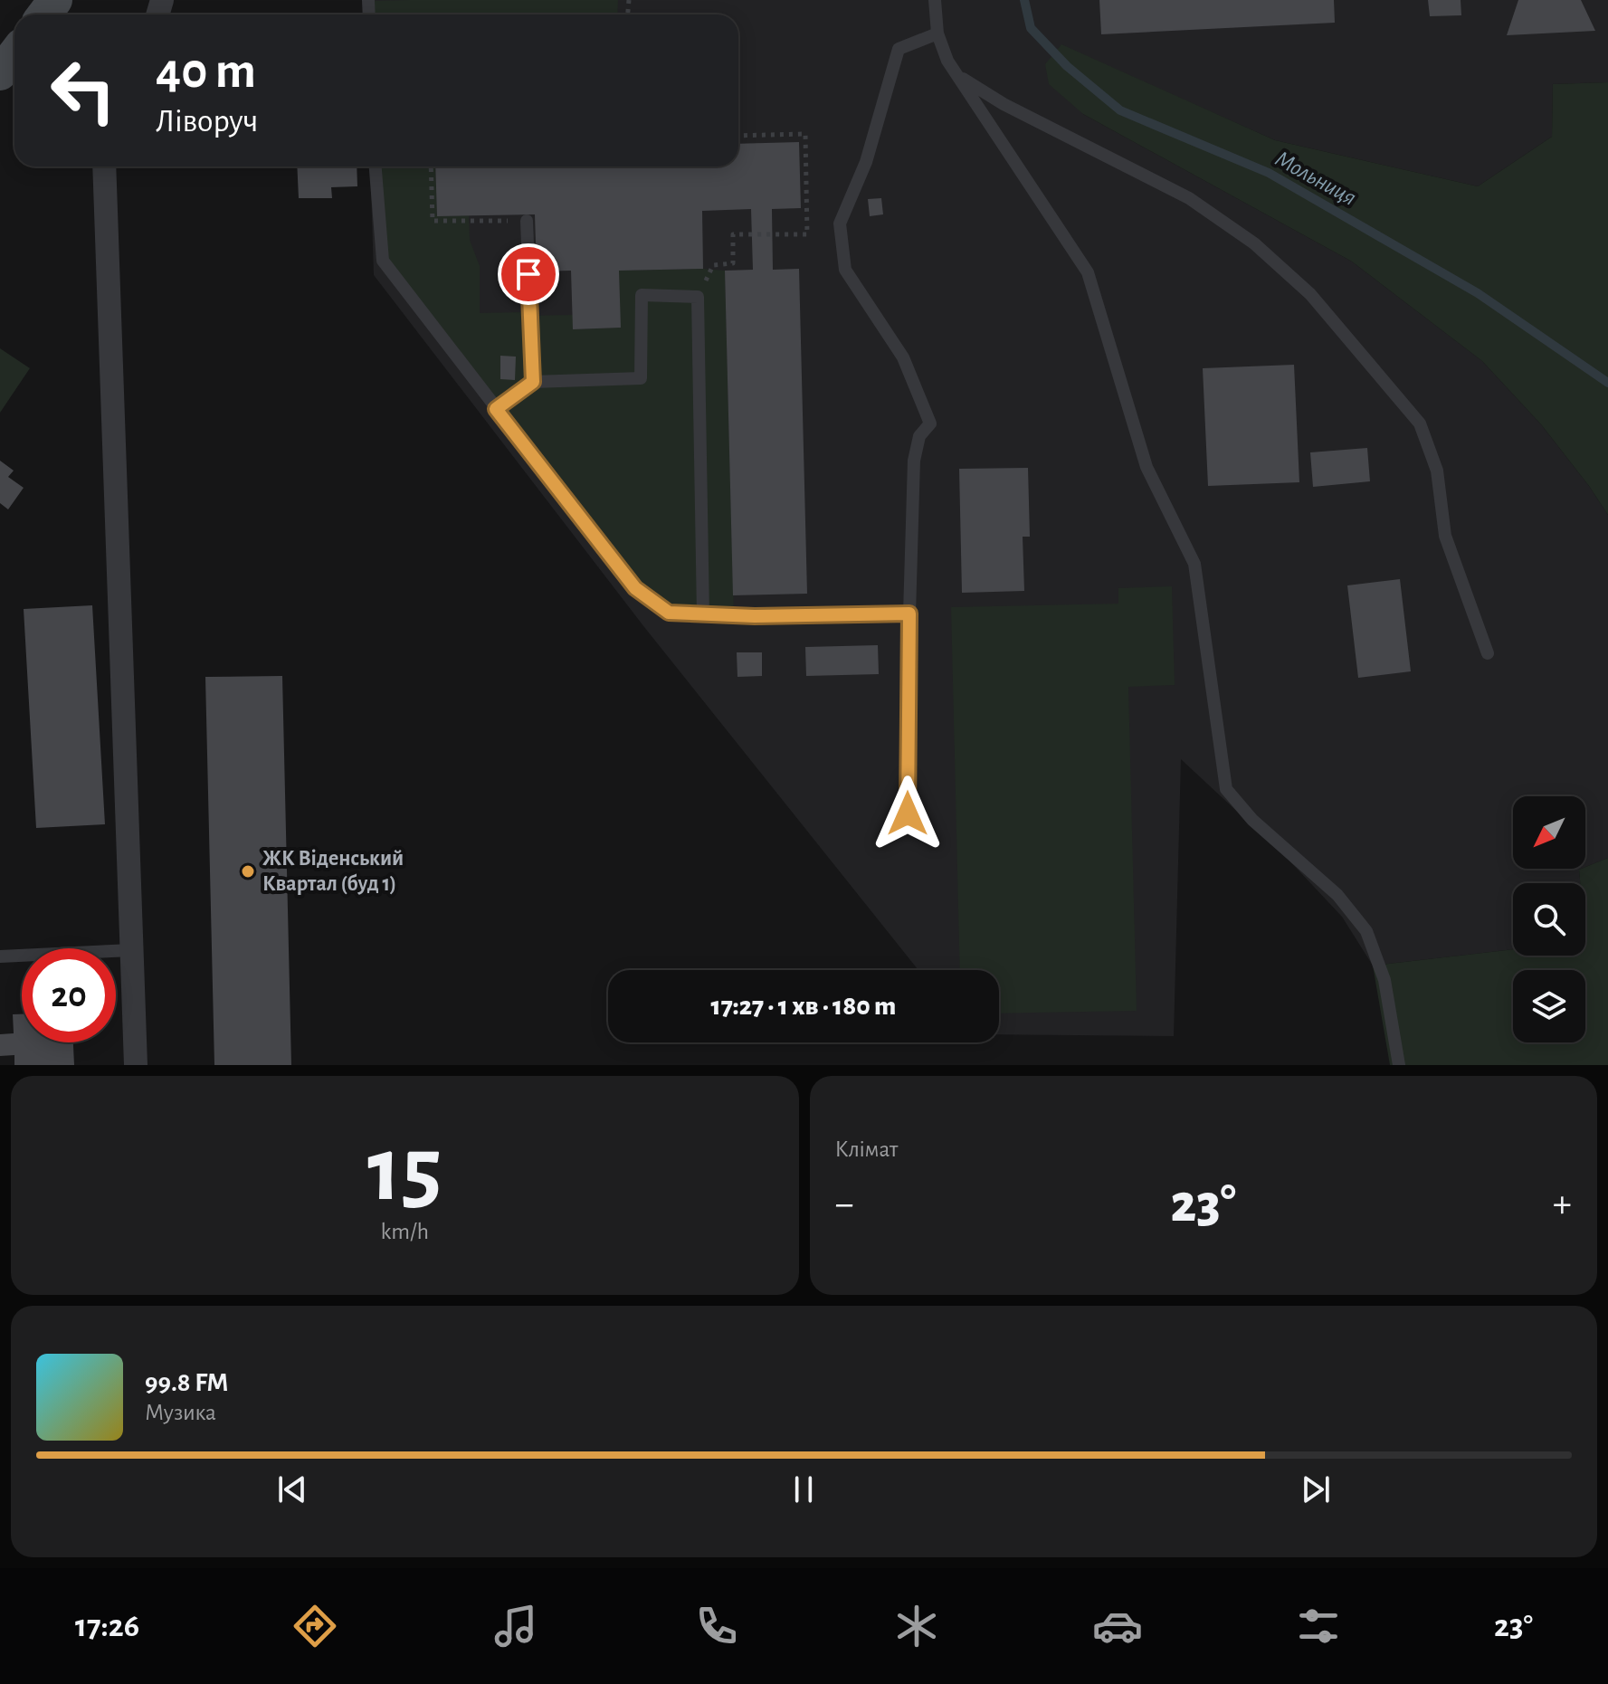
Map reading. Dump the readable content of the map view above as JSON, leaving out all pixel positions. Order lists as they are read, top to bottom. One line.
{"water":["Мольниця"],"places":["ЖК Віденський Квартал (буд 1)"],"north":"bottom left","page":{"turn":["40 m","Ліворуч"],"limit":"20","trip":"17:27 · 1 хв · 180 m","tile":[["15","km/h"],"Клімат"],"heat":["−","23°","+"],"song":["99.8 FM","Музика"],"tabs":["17:26","23°"]}}
